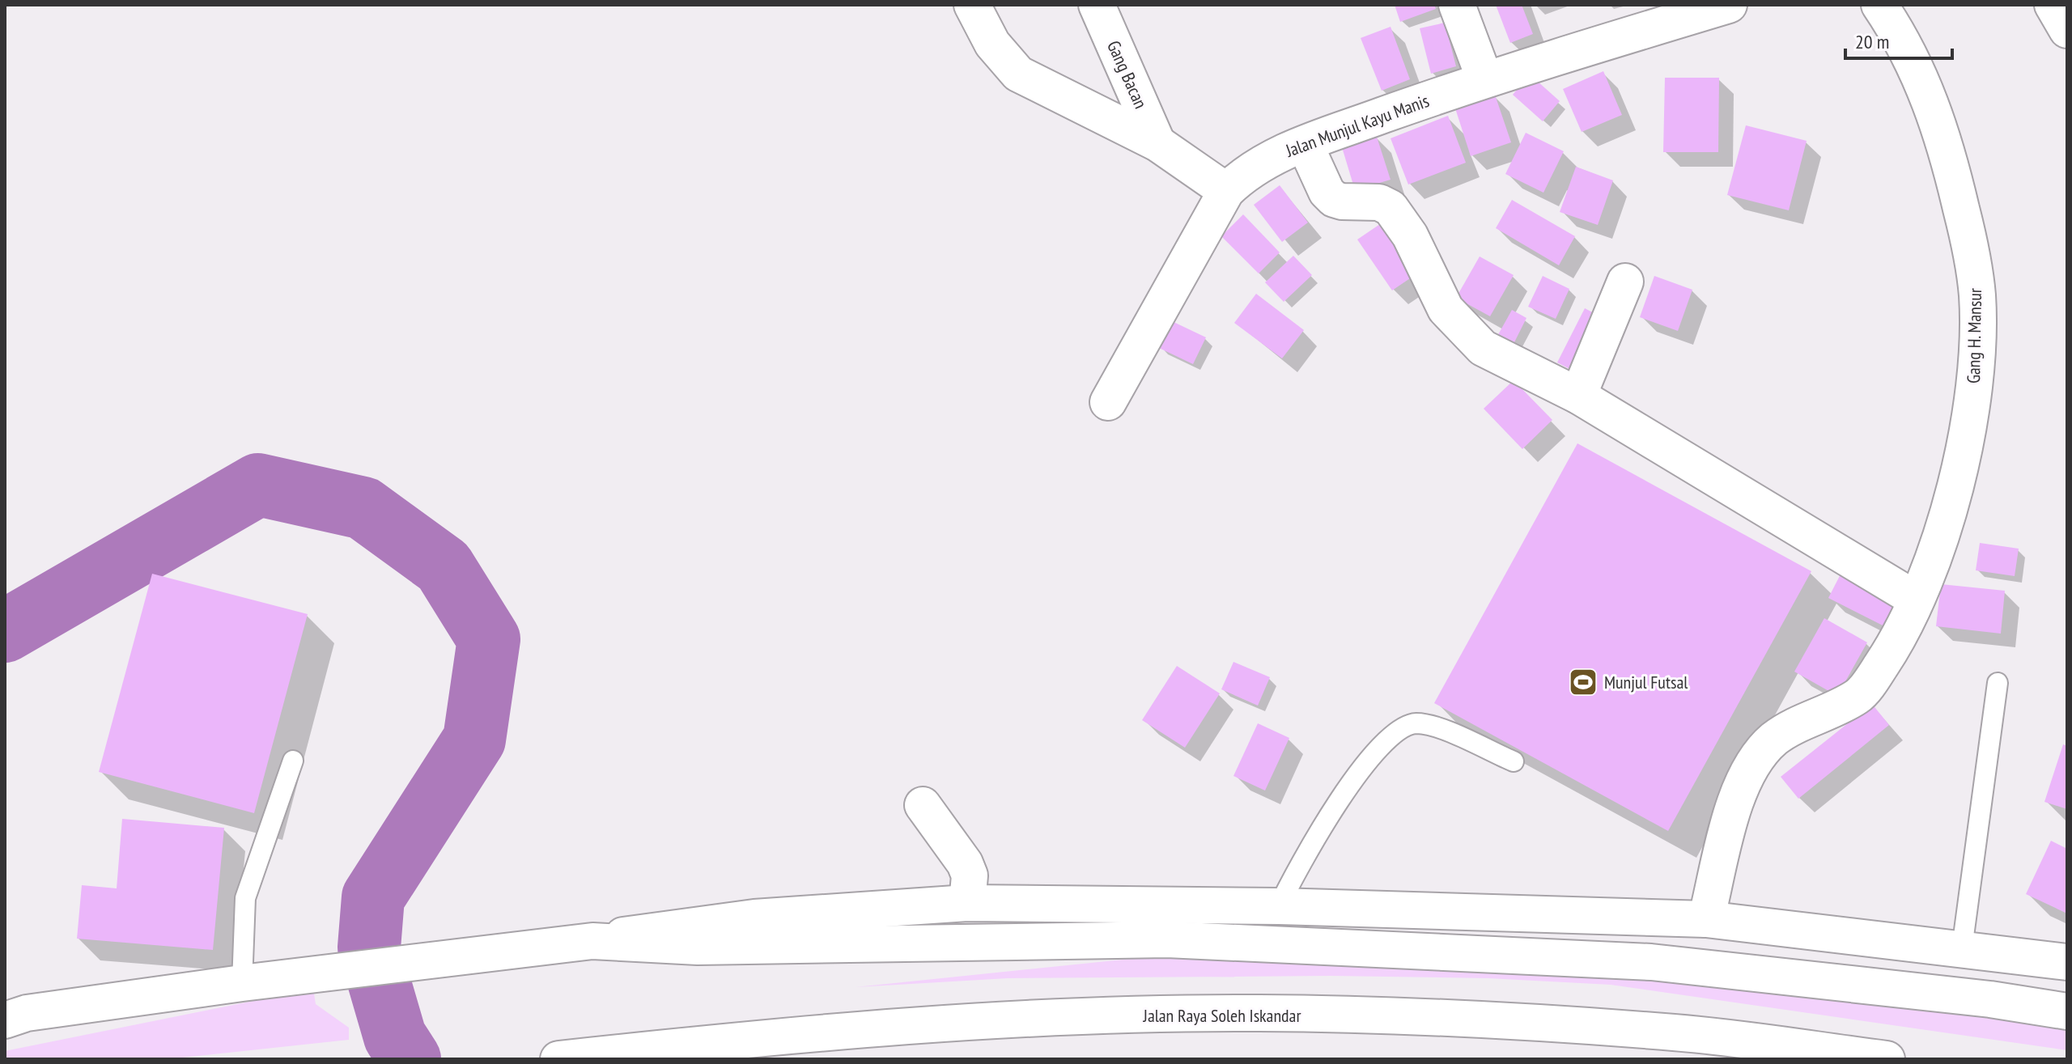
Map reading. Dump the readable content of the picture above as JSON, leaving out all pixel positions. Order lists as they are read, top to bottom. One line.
{"streets":{"main road":["Gang Bacan","Jalan Munjul Kayu Manis","Gang H. Mansur","Jalan Raya Soleh Iskandar"]},"places":{"sports":["Munjul Futsal"]},"scale_bar":"20 m"}
